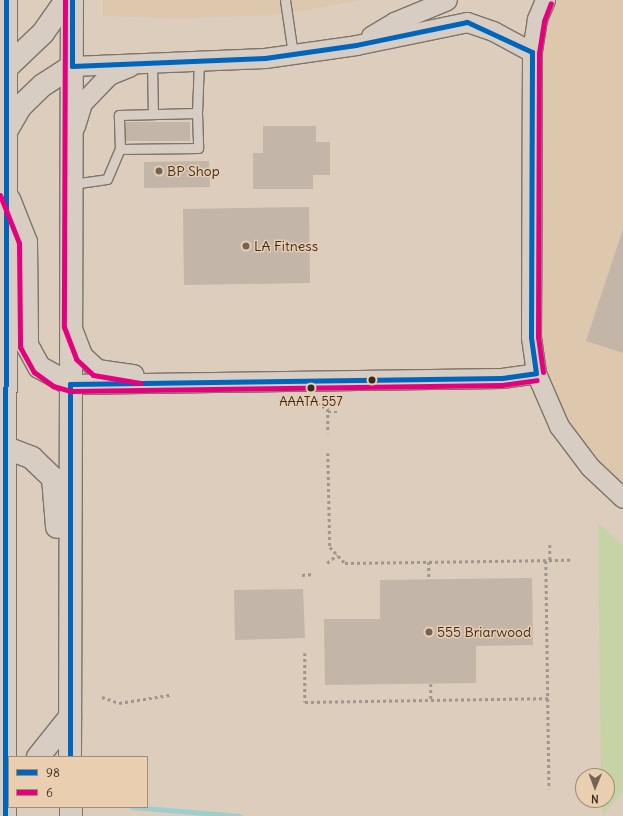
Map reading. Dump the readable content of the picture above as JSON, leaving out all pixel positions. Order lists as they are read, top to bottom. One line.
{"places":["BP Shop","LA Fitness","AAATA 557","555 Briarwood"],"lines":["transit line 98","transit line 6"],"legend":["98","6"],"north":"bottom"}
